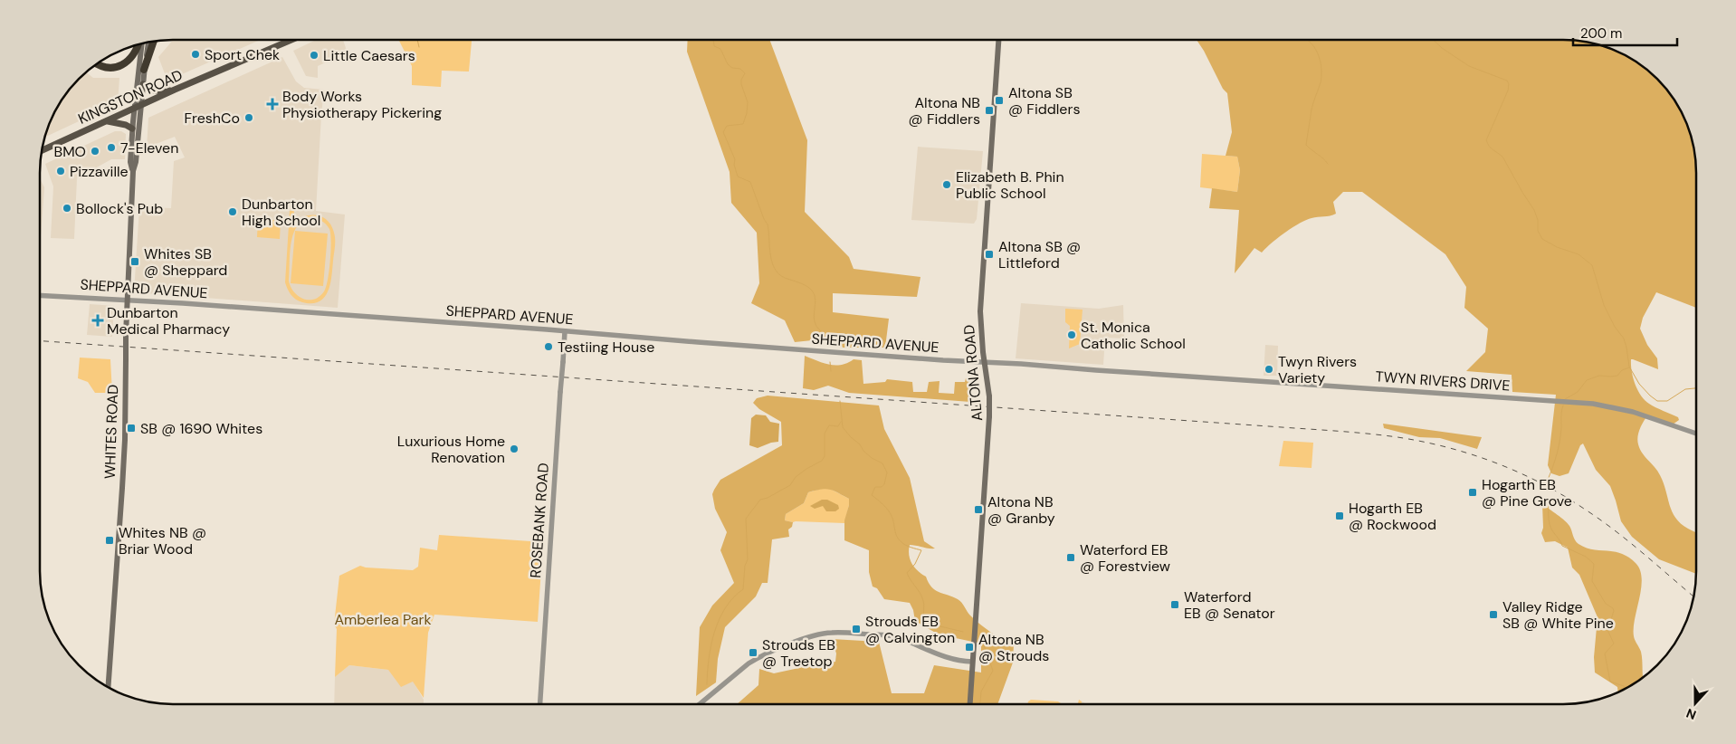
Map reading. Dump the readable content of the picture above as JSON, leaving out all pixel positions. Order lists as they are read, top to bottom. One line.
{"streets":{"main road":["KINGSTON ROAD","ALTONA ROAD","WHITES ROAD"],"street":["SHEPPARD AVENUE","TWYN RIVERS DRIVE","ROSEBANK ROAD"]},"crossings":[["KINGSTON ROAD","WHITES ROAD"],["SHEPPARD AVENUE","ALTONA ROAD"],["SHEPPARD AVENUE","TWYN RIVERS DRIVE"],["SHEPPARD AVENUE","WHITES ROAD"],["SHEPPARD AVENUE","ROSEBANK ROAD"],["ALTONA ROAD","TWYN RIVERS DRIVE"]],"parks":["Amberlea Park"],"places":{"other":["Sport Chek","Little Caesars","FreshCo","7-Eleven","BMO","Pizzaville","Elizabeth B. Phin Public School","Bollock's Pub","Dunbarton High School","St. Monica Catholic School","Testiing House","Twyn Rivers Variety","Luxurious Home Renovation"],"transit":["Altona SB @ Fiddlers","Altona NB @ Fiddlers","Altona SB @ Littleford","Whites SB @ Sheppard","SB @ 1690 Whites","Hogarth EB @ Pine Grove","Altona NB @ Granby","Hogarth EB @ Rockwood","Whites NB @ Briar Wood","Waterford EB @ Forestview","Waterford EB @ Senator","Valley Ridge SB @ White Pine","Strouds EB @ Calvington","Altona NB @ Strouds","Strouds EB @ Treetop"],"health":["Body Works Physiotherapy Pickering","Dunbarton Medical Pharmacy"]},"scale_bar":"200 m","north":"bottom"}
